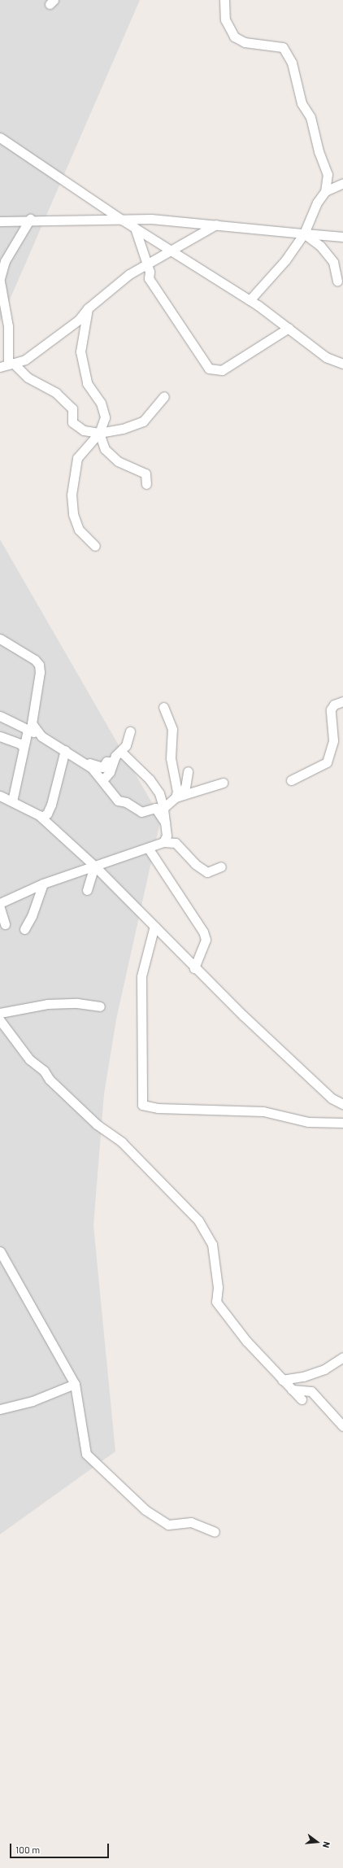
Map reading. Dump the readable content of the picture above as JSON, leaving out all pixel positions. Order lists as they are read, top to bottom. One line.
{"scale_bar":"100 m","north":"right"}
